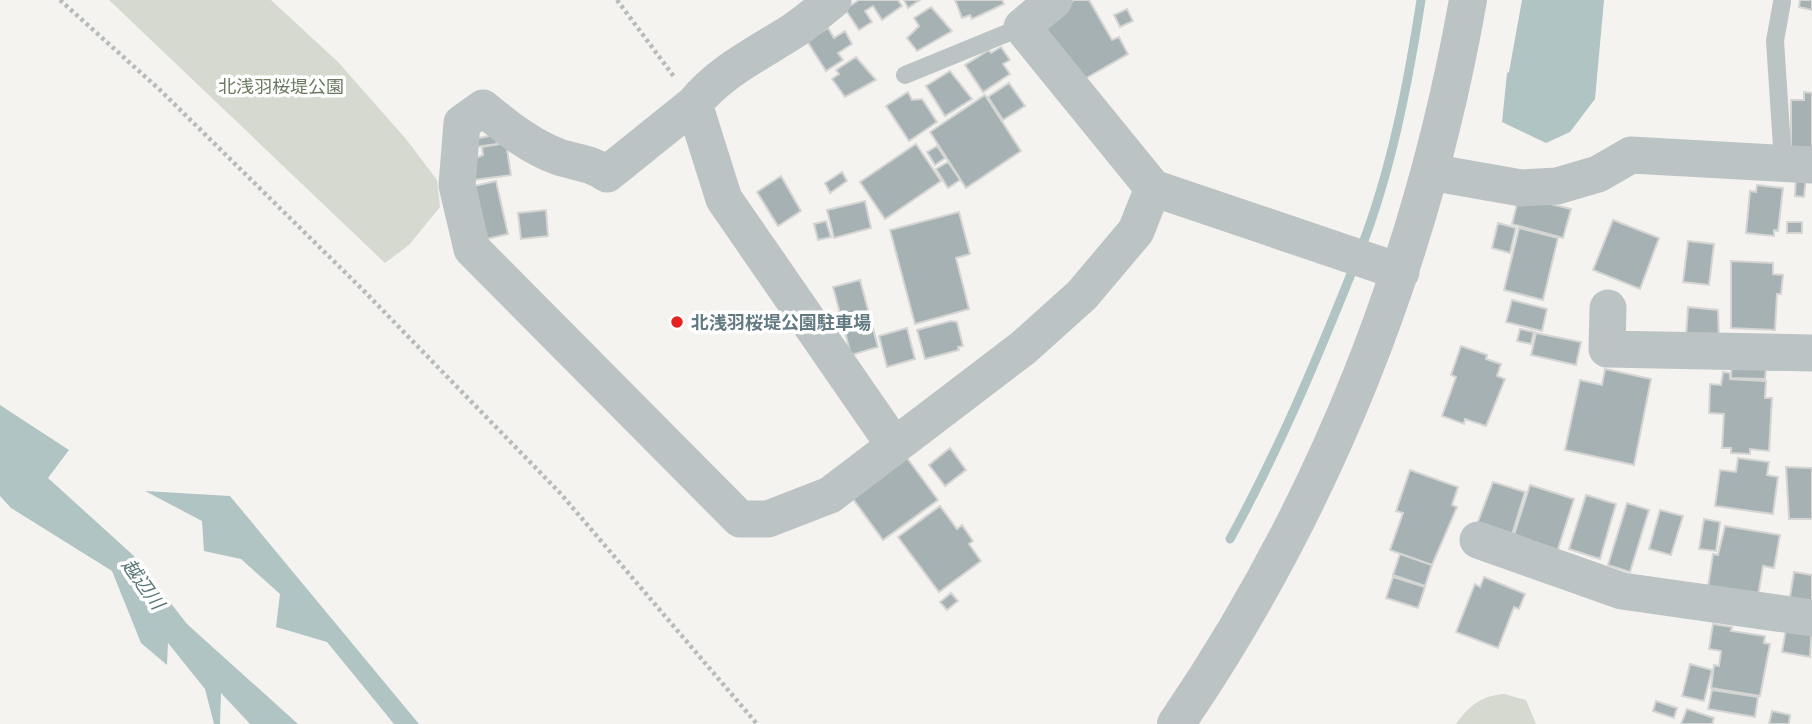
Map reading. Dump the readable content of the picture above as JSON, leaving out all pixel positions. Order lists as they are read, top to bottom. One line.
{"water":["越辺川"],"parks":["北浅羽桜堤公園"],"places":["北浅羽桜堤公園駐車場"]}
